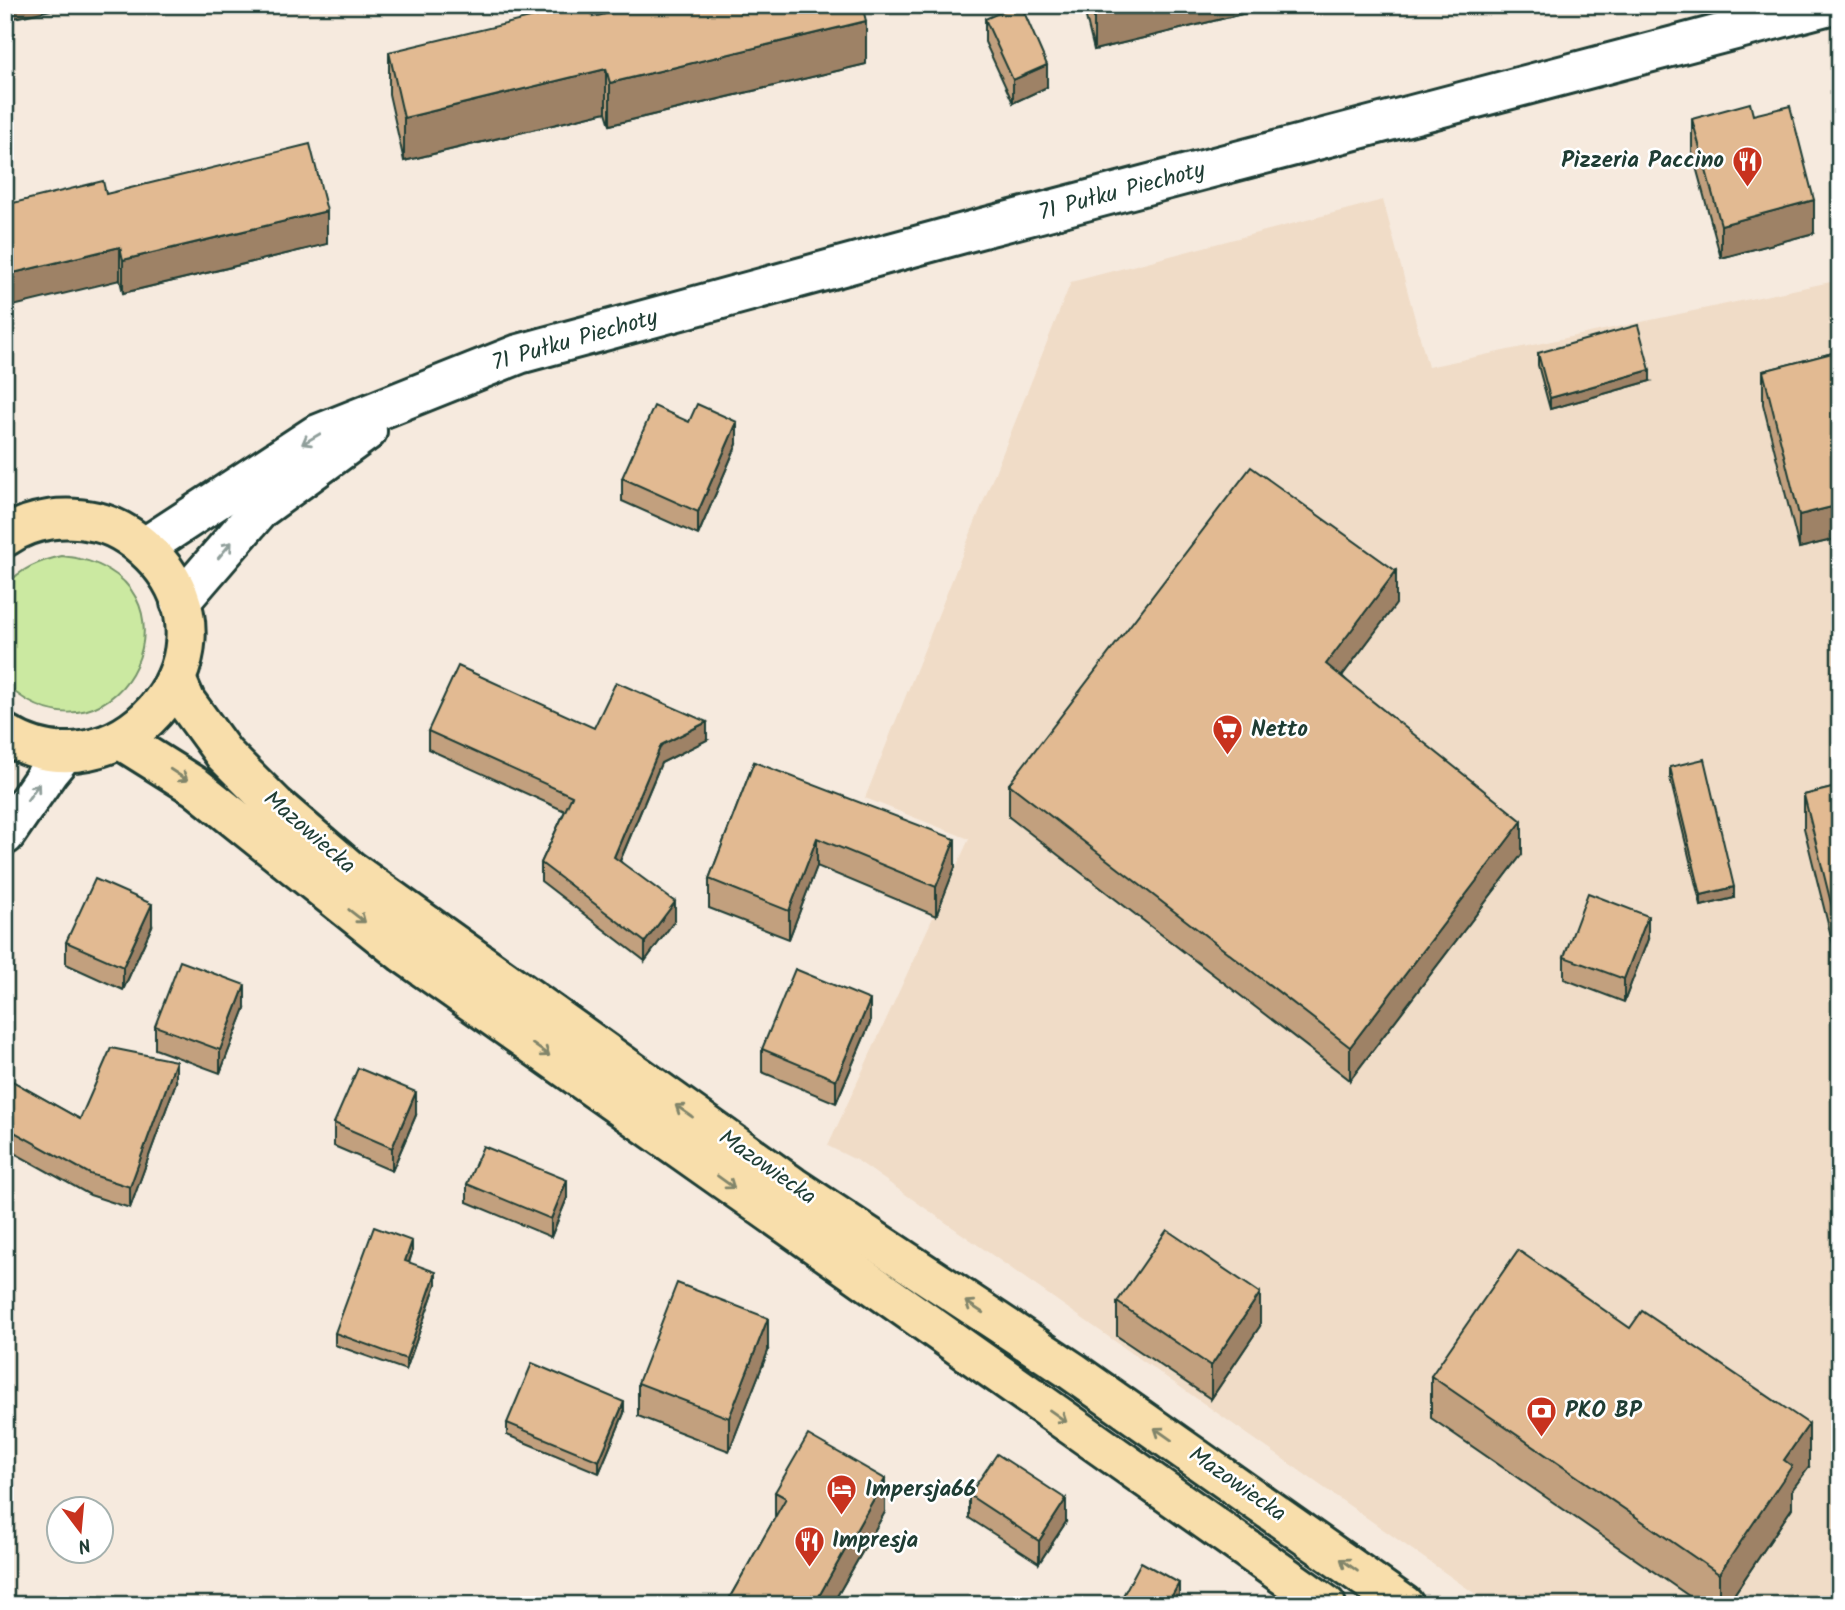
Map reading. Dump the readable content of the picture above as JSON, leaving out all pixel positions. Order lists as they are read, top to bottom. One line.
{"streets":{"main road":["Mazowiecka"],"street":["71 Pułku Piechoty"]},"places":{"restaurant":["Pizzeria Paccino","Impresja"],"supermarket":["Netto"],"bank":["PKO BP"],"hotel":["Impersja66"]},"north":"bottom"}
